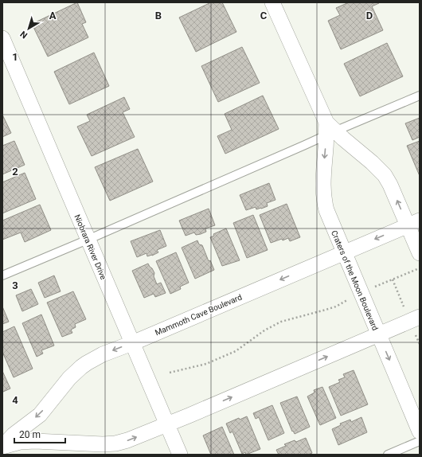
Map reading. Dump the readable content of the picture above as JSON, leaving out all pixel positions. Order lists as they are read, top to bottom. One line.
{"streets":{"street":["Niobrara River Drive","Craters of the Moon Boulevard","Mammoth Cave Boulevard"]},"crossings":[["Niobrara River Drive","Mammoth Cave Boulevard"],["Craters of the Moon Boulevard","Mammoth Cave Boulevard"]],"scale_bar":"20 m","north":"bottom left","grid":{"columns":["A","B","C","D"],"rows":["1","2","3","4"]}}
